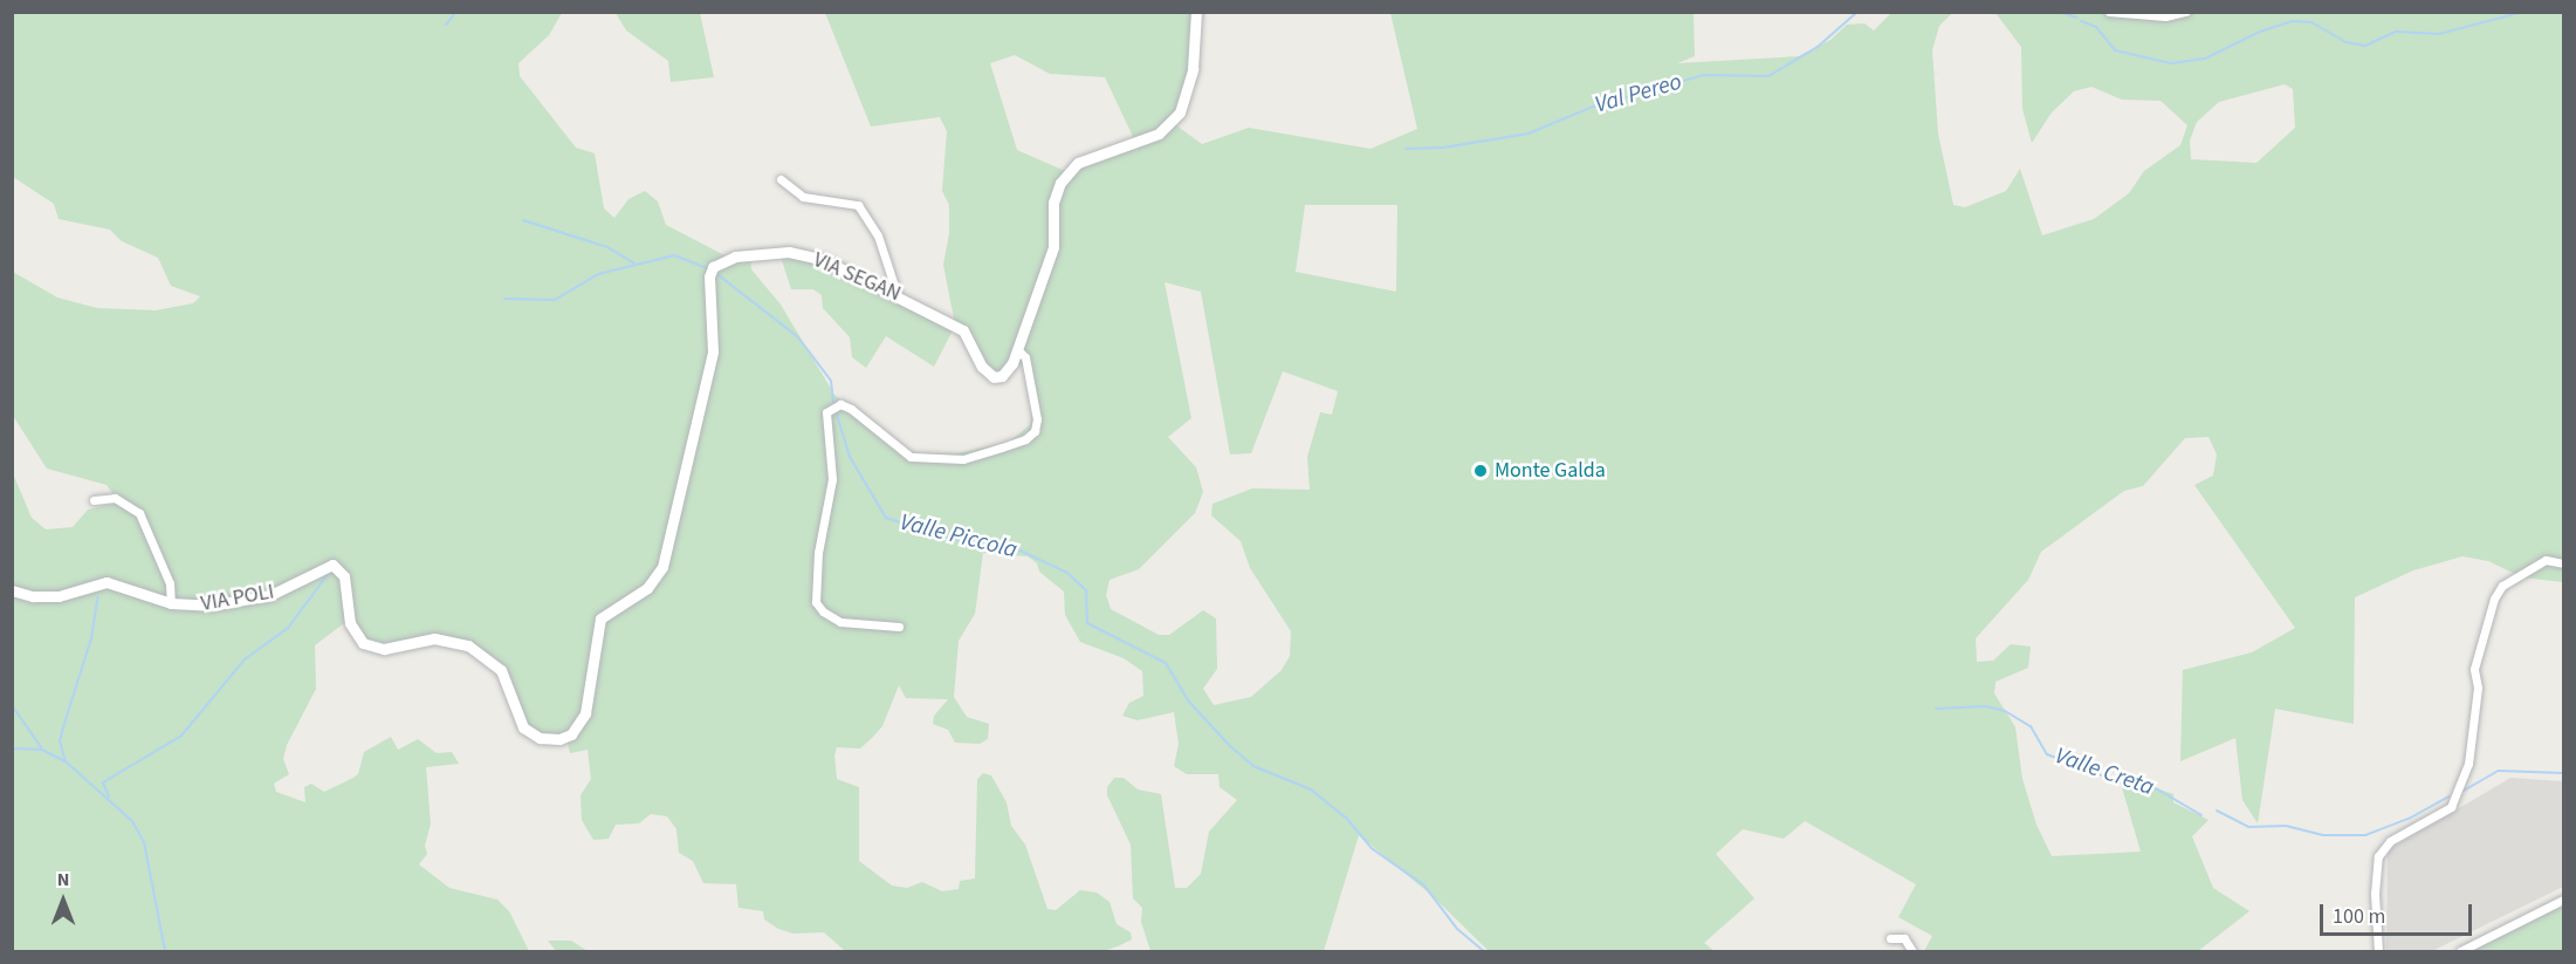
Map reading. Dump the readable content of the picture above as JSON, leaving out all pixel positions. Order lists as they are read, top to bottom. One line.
{"streets":{"street":["VIA SEGAN","VIA POLI"]},"crossings":[["VIA SEGAN","VIA POLI"]],"water":["Val Pereo","Valle Piccola","Valle Creta"],"places":["Monte Galda"],"scale_bar":"100 m","north":"top"}
